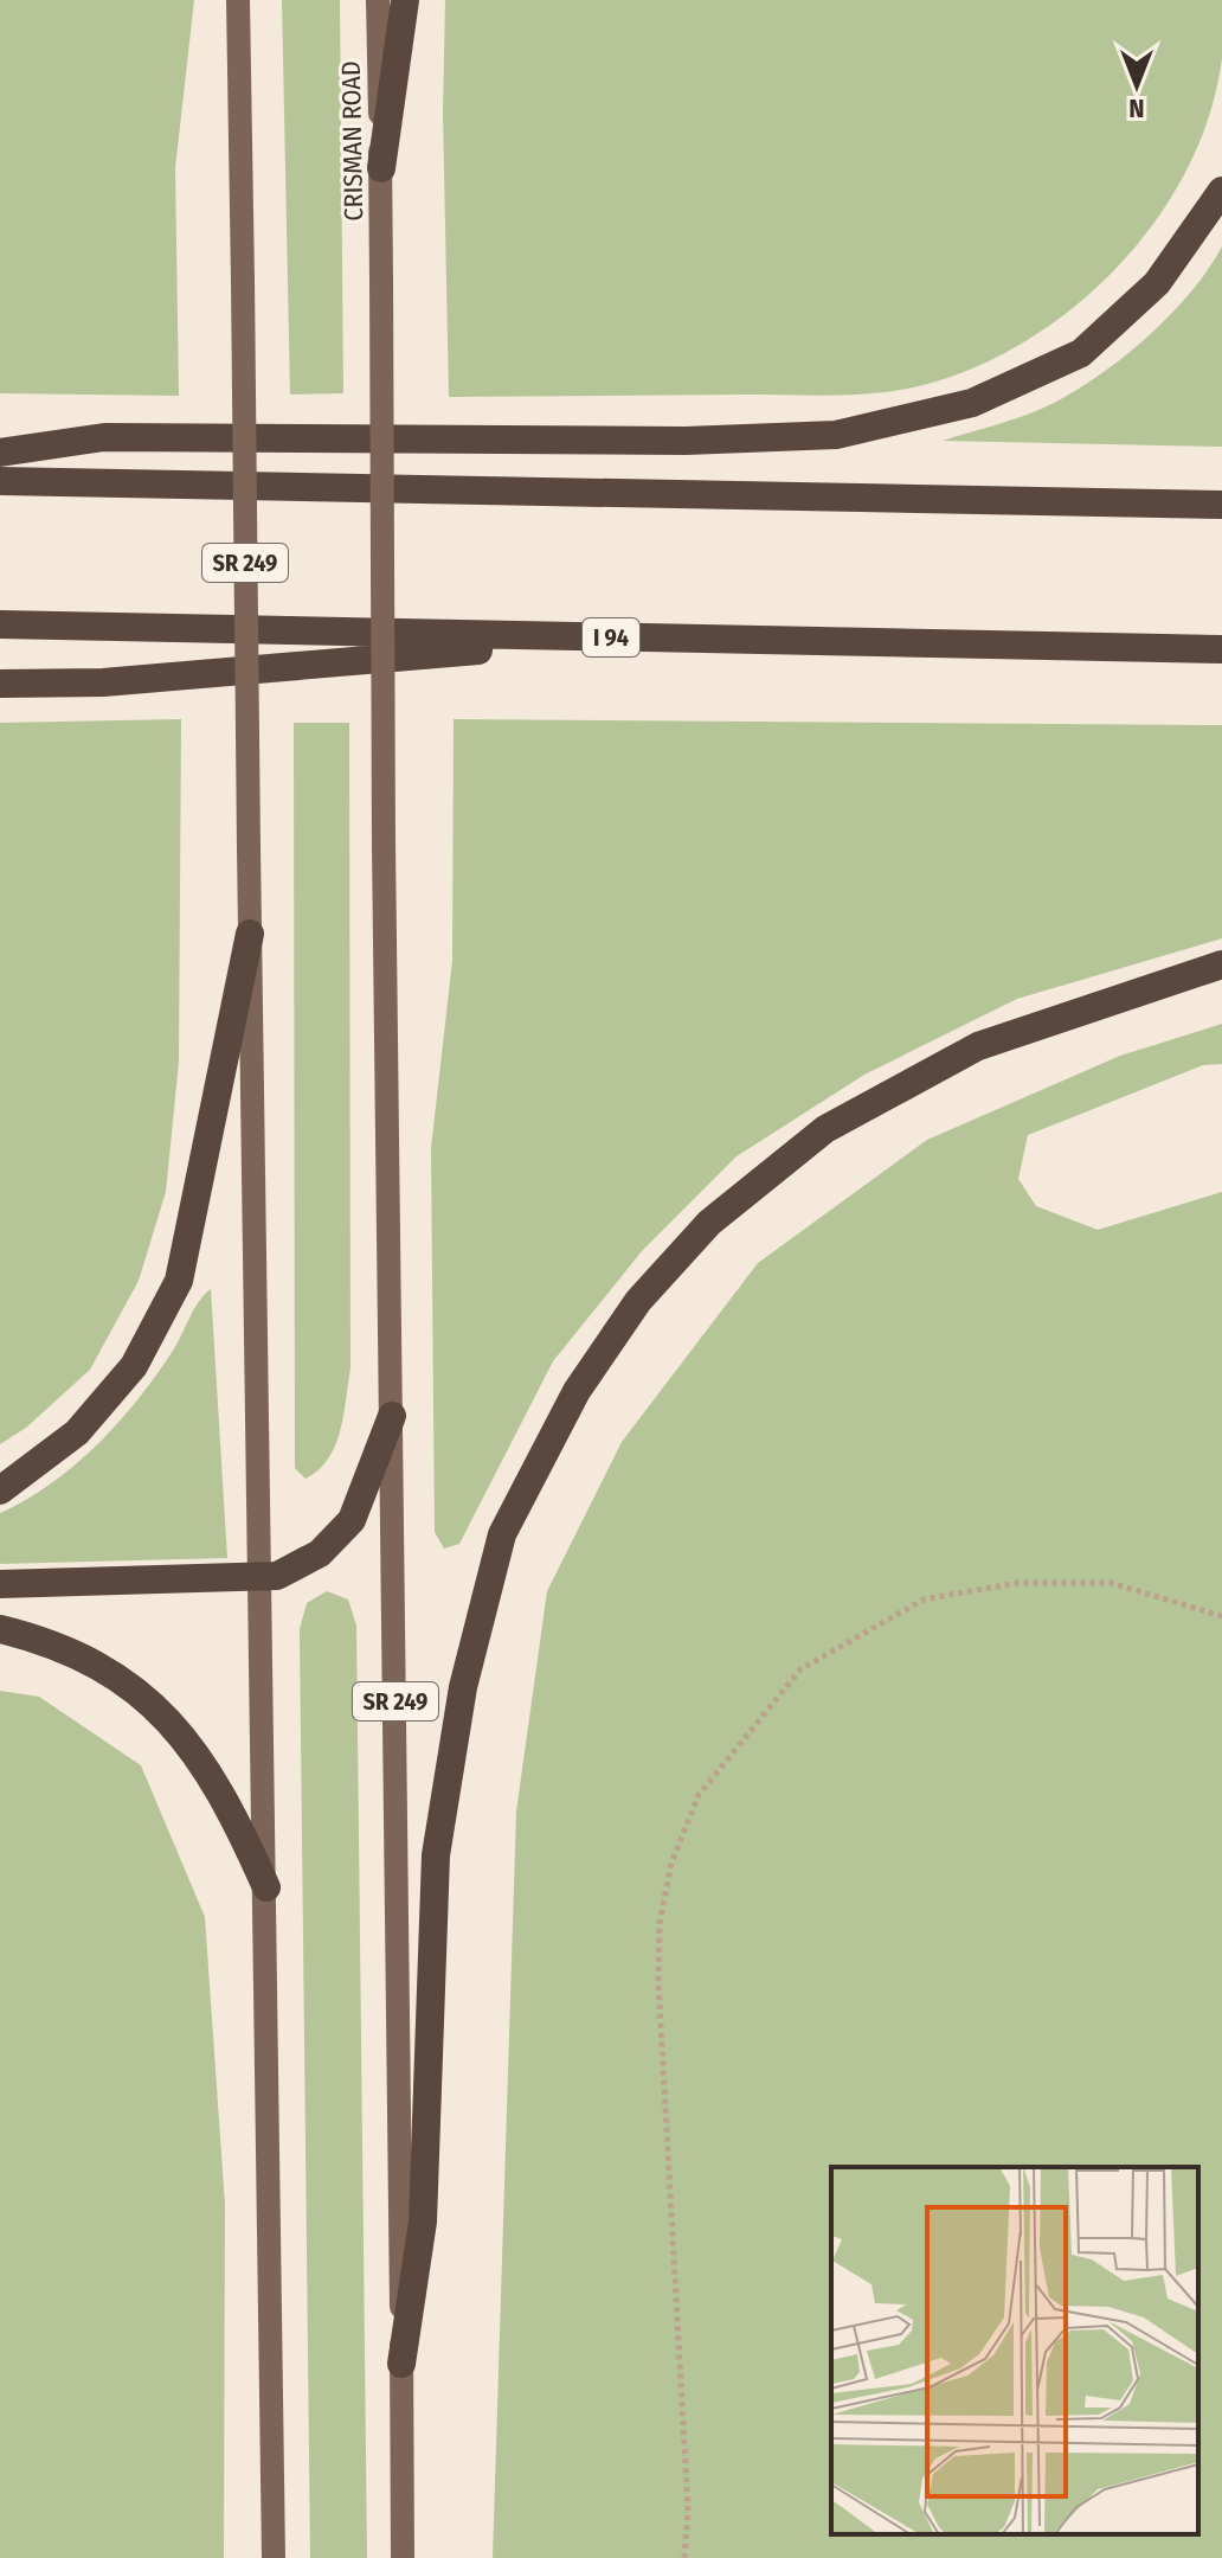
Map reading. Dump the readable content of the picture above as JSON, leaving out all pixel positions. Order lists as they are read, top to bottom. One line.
{"streets":{"highway":["I 94"],"main road":["CRISMAN ROAD","SR 249"]},"crossings":[["CRISMAN ROAD","SR 249"]],"north":"bottom"}
